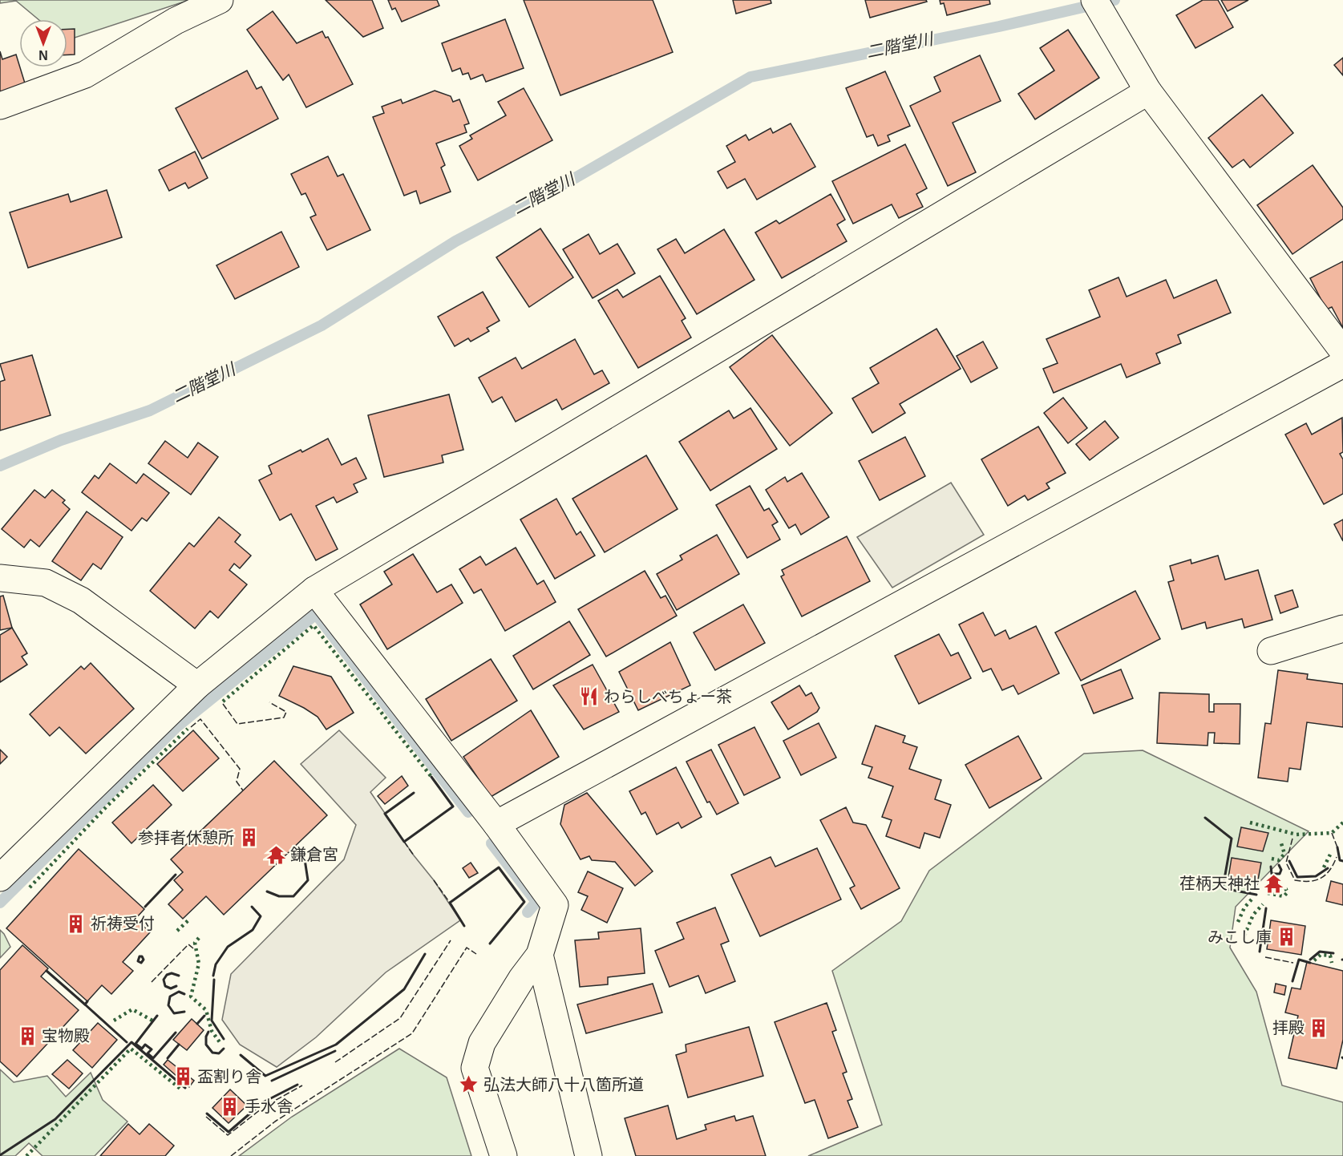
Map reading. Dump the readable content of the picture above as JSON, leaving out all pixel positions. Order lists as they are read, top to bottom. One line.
{"water":["二階堂川"],"places":{"restaurant":["わらしべちょー茶"],"building":["参拝者休憩所","祈祷受付","みこし庫","拝殿","宝物殿","盃割り舎","手水舎"],"temple":["鎌倉宮","荏柄天神社"],"place":["弘法大師八十八箇所道"]},"north":"bottom"}
